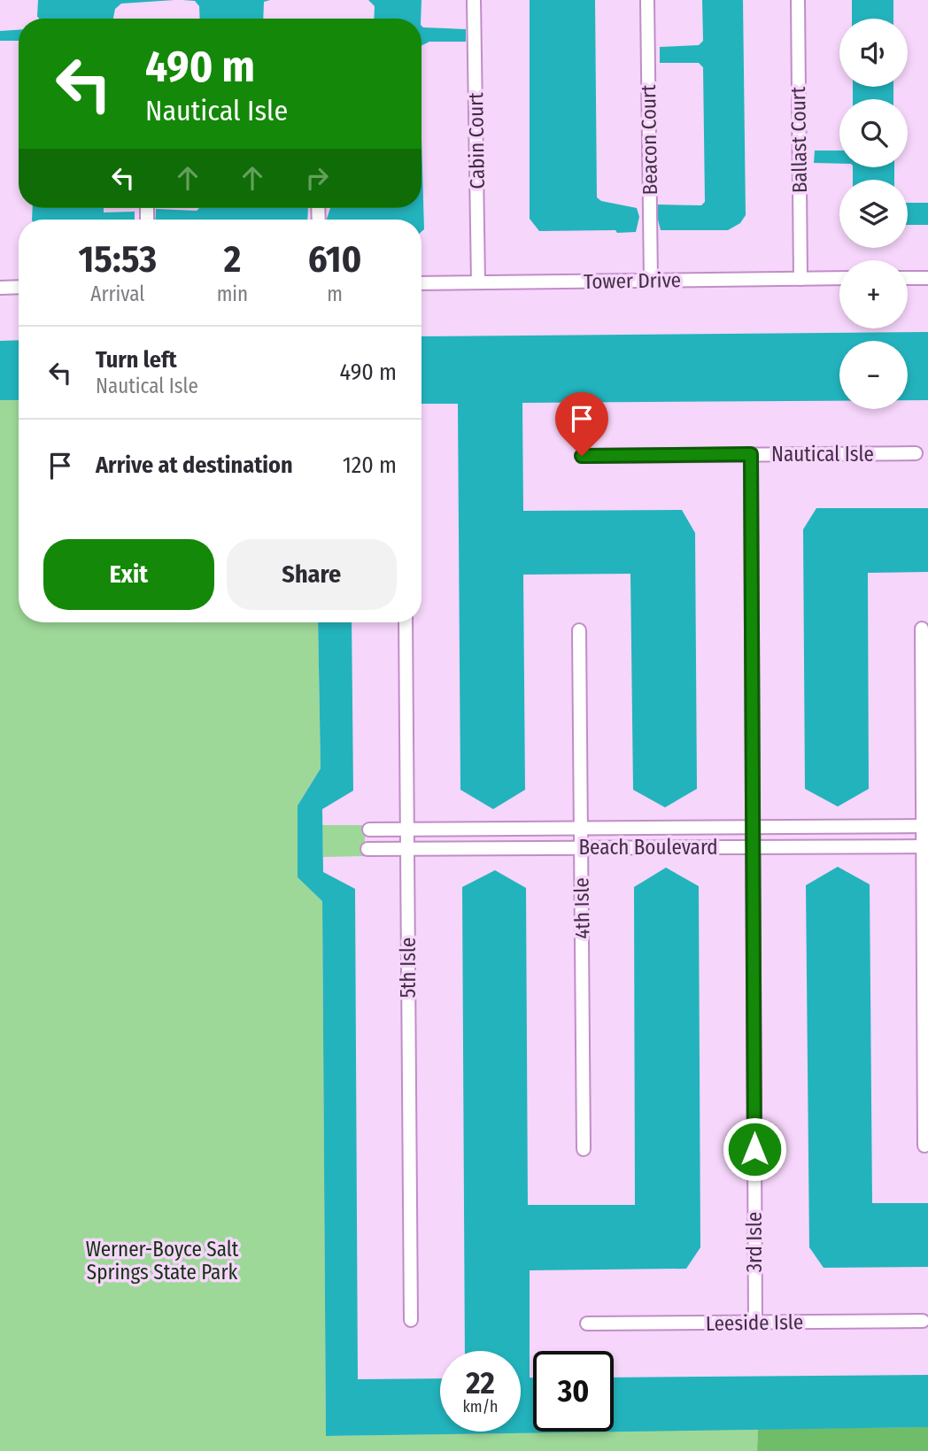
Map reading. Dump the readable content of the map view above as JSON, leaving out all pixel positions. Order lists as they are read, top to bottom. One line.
{"streets":{"street":["Beacon Court","Ballast Court","Cabin Court","Tower Drive","Nautical Isle","Beach Boulevard","4th Isle","5th Isle","3rd Isle","Leeside Isle"]},"crossings":[["Beacon Court","Tower Drive"],["Ballast Court","Tower Drive"],["Cabin Court","Tower Drive"],["Nautical Isle","3rd Isle"],["Beach Boulevard","4th Isle"],["Beach Boulevard","5th Isle"],["Beach Boulevard","3rd Isle"],["3rd Isle","Leeside Isle"]],"parks":["Werner-Boyce Salt Springs State Park"],"page":{"map_buttons":["+","−"],"turn":["490 m","Nautical Isle"],"eta":["15:53","Arrival","2","min","610","m"],"list":[{"name":"Turn left","note":"Nautical Isle","value":"490 m"},{"name":"Arrive at destination","value":"120 m"}],"buttons":["Exit","Share"],"speed":"22 km/h","limit":"30"}}
